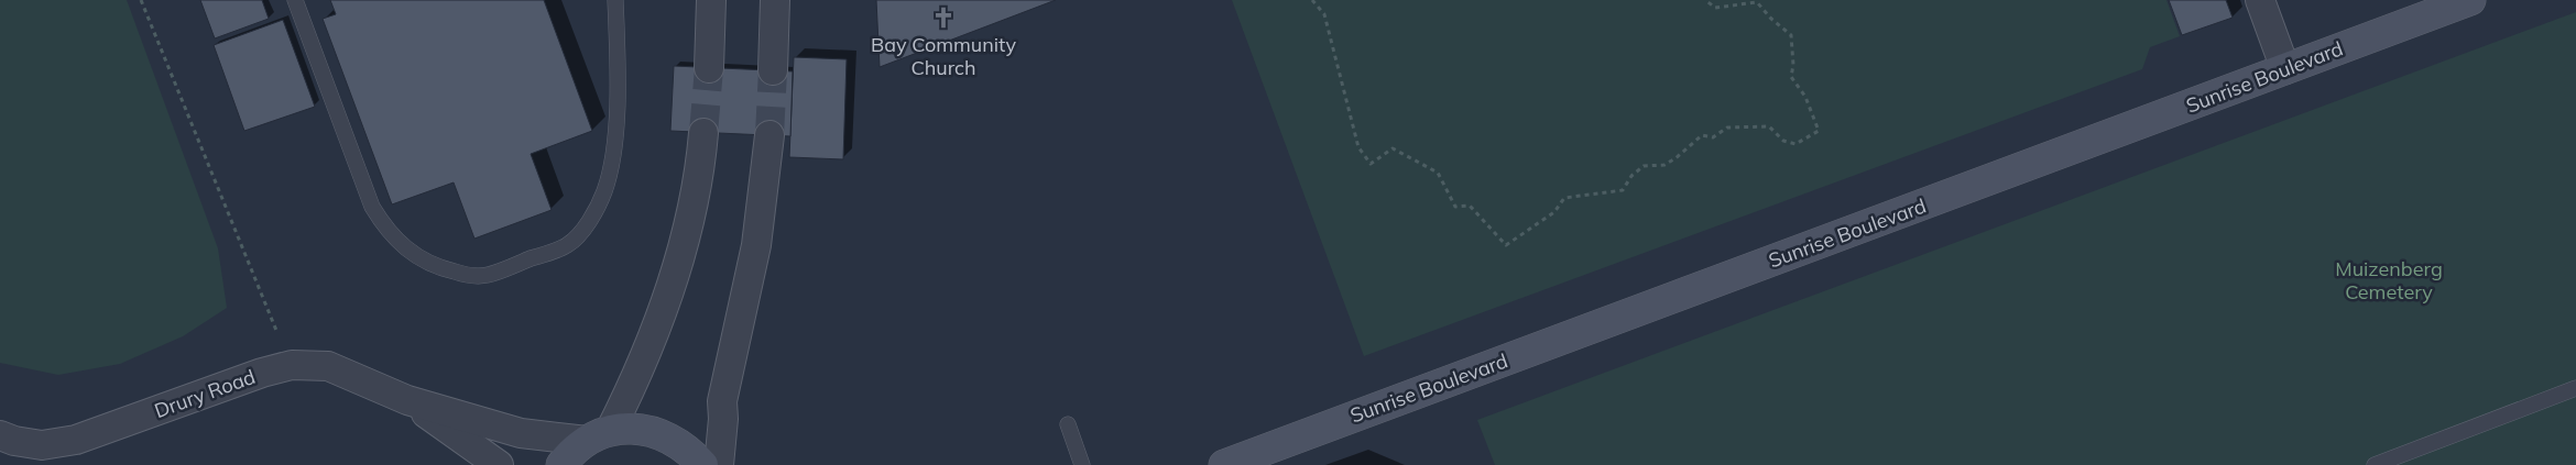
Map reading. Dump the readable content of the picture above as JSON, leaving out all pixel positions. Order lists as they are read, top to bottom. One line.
{"streets":{"street":["Sunrise Boulevard","Drury Road"]},"parks":["Muizenberg Cemetery"],"places":{"church":["Bay Community Church"]}}
